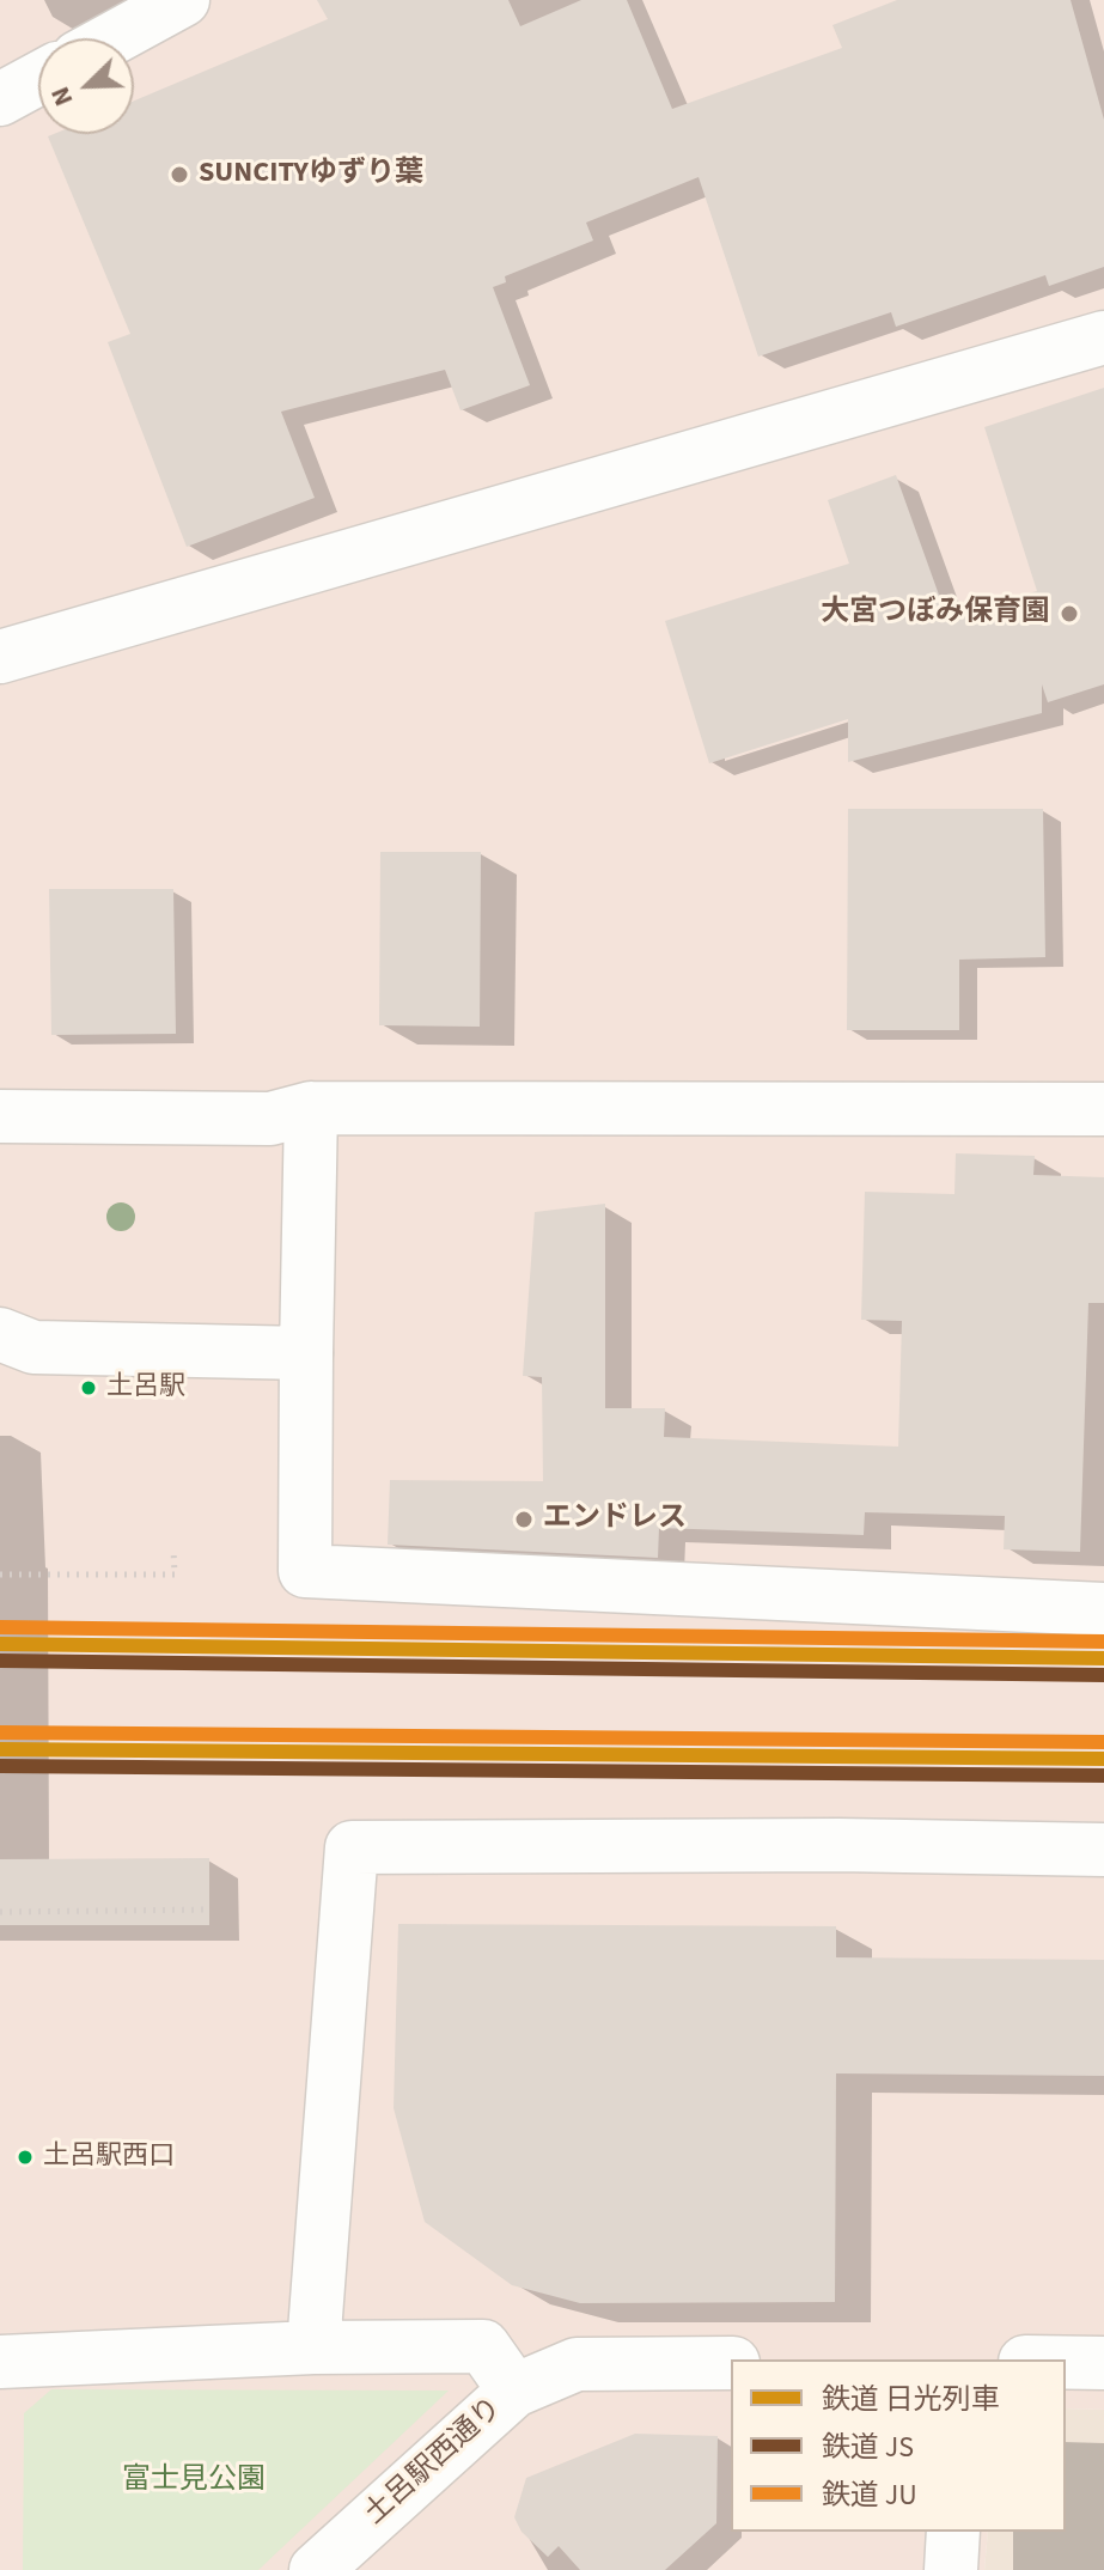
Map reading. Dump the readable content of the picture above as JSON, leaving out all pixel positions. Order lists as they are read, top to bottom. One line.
{"streets":{"street":["土呂駅西通り"]},"parks":["富士見公園"],"places":["SUNCITYゆずり葉","大宮つぼみ保育園","土呂駅","エンドレス","土呂駅西口"],"lines":["rail line JU","rail line 日光列車","rail line JS"],"legend":["鉄道 日光列車","鉄道 JS","鉄道 JU"],"north":"bottom left"}
